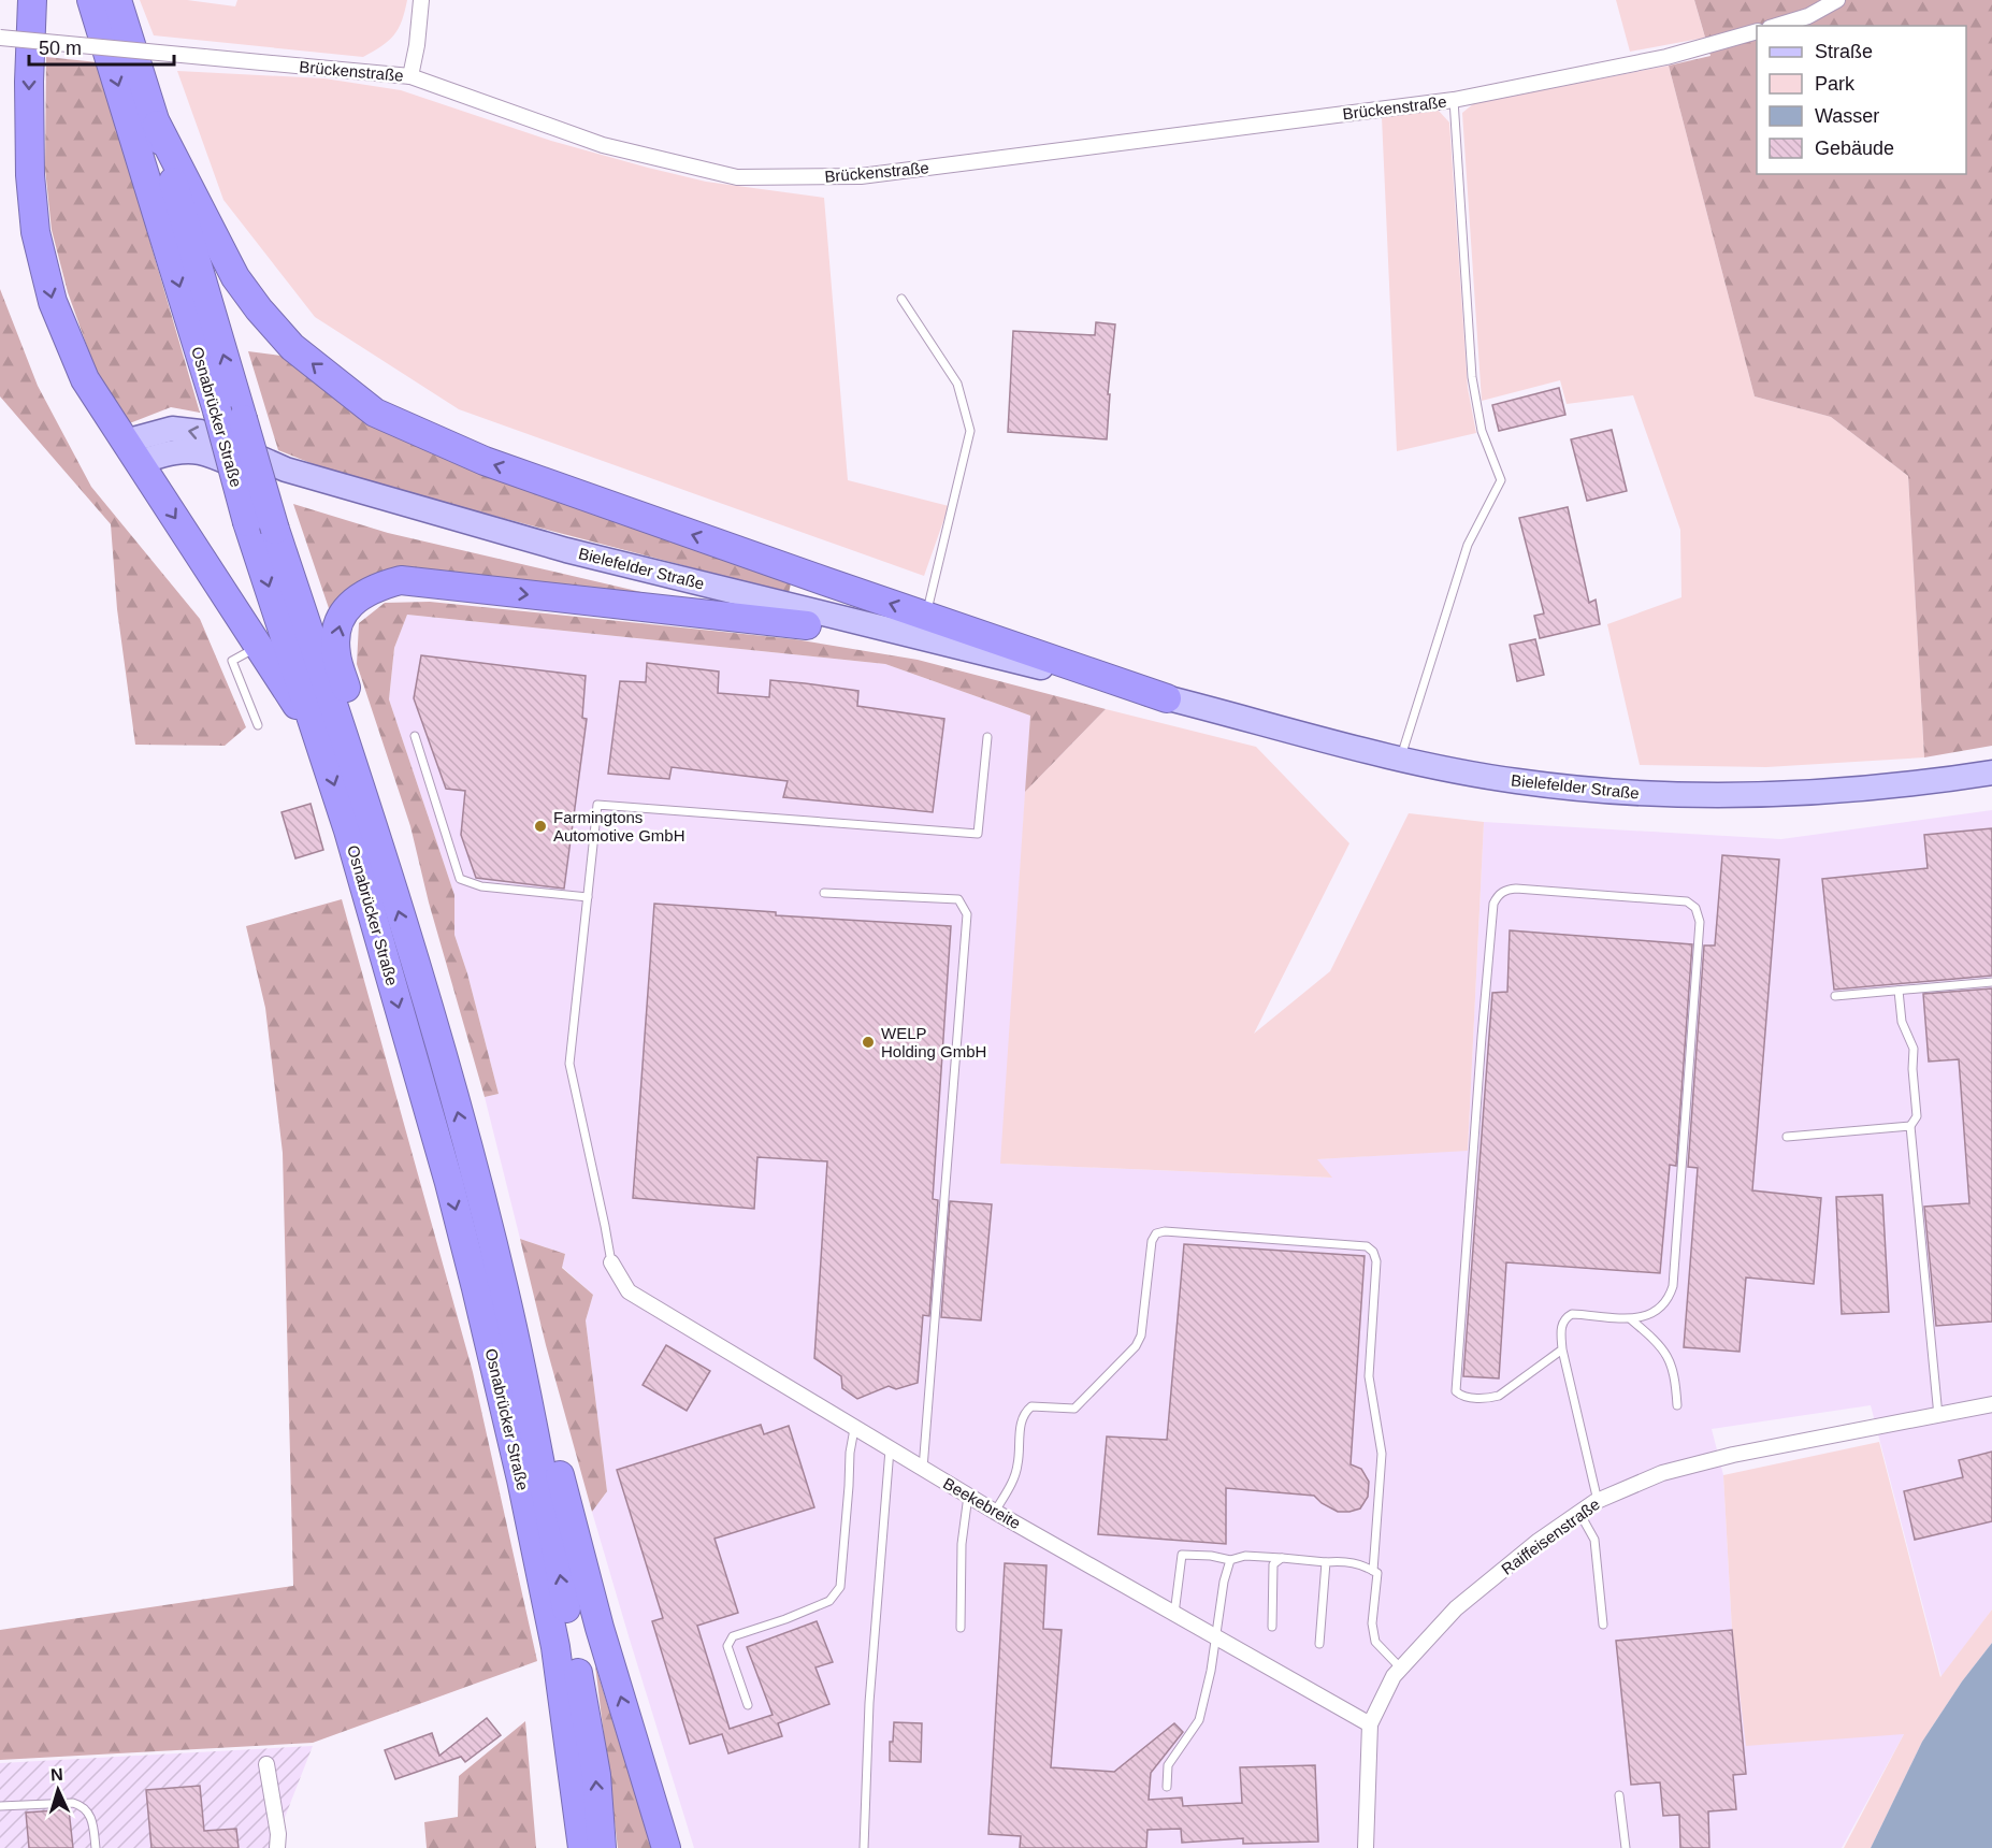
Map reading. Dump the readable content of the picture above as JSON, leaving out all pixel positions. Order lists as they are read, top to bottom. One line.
{"streets":{"highway":["Osnabrücker Straße"],"main road":["Bielefelder Straße"],"street":["Brückenstraße","Beekebreite","Raiffeisenstraße"]},"crossings":[["Beekebreite","Raiffeisenstraße"]],"places":["Farmingtons Automotive GmbH","WELP Holding GmbH"],"legend":["Straße","Park","Wasser","Gebäude"],"scale_bar":"50 m","north":"top"}
